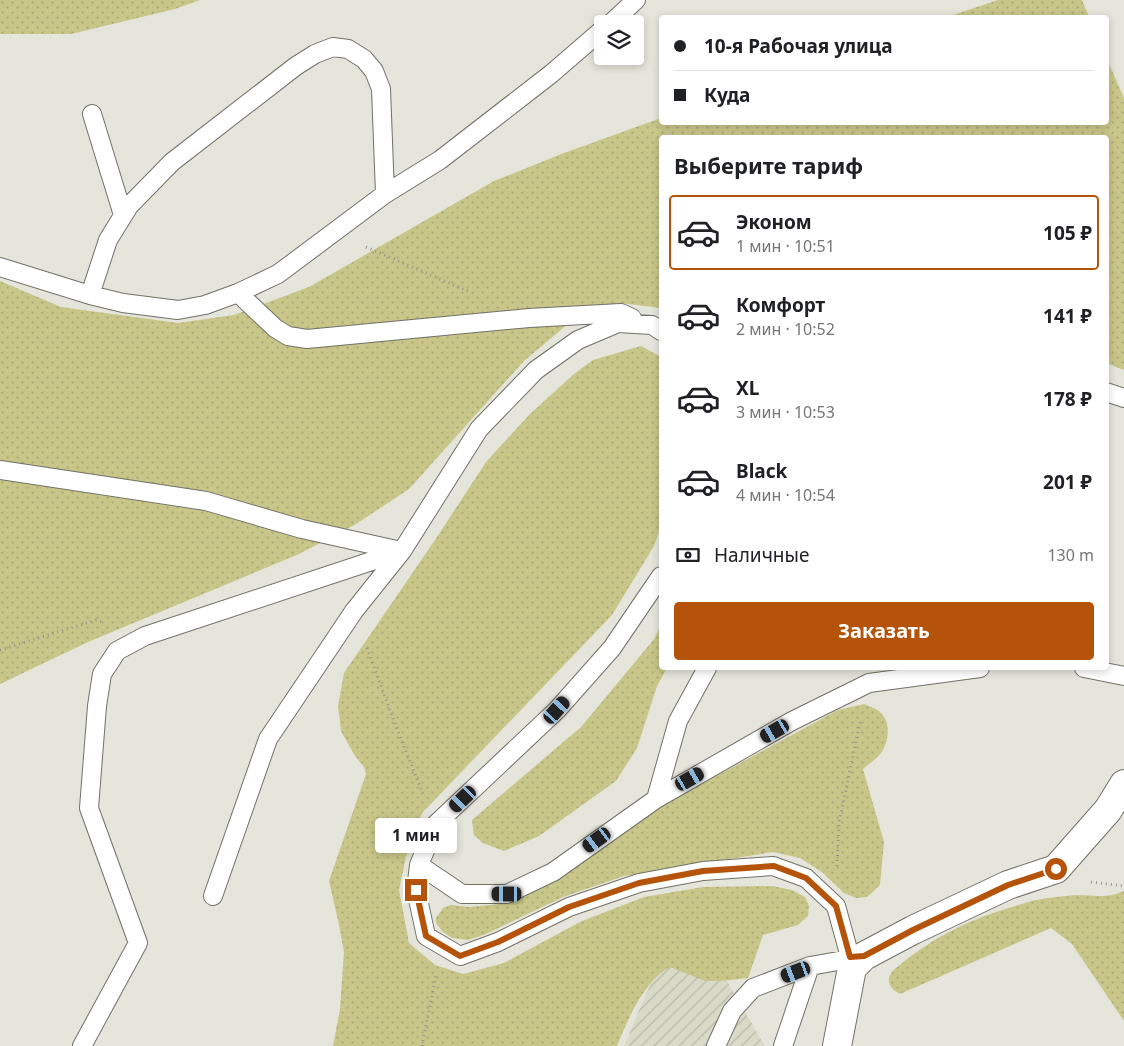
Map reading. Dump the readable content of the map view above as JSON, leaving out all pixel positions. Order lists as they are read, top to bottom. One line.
{"page":{"banner":["10-я Рабочая улица","Куда"],"heading":"Выберите тариф","list":[{"name":"Эконом","note":"1 мин · 10:51","value":"105 ₽"},{"name":"Комфорт","note":"2 мин · 10:52","value":"141 ₽"},{"name":"XL","note":"3 мин · 10:53","value":"178 ₽"},{"name":"Black","note":"4 мин · 10:54","value":"201 ₽"}],"pay":["Наличные","130 m"],"buttons":"Заказать","bubble":"1 мин"}}
